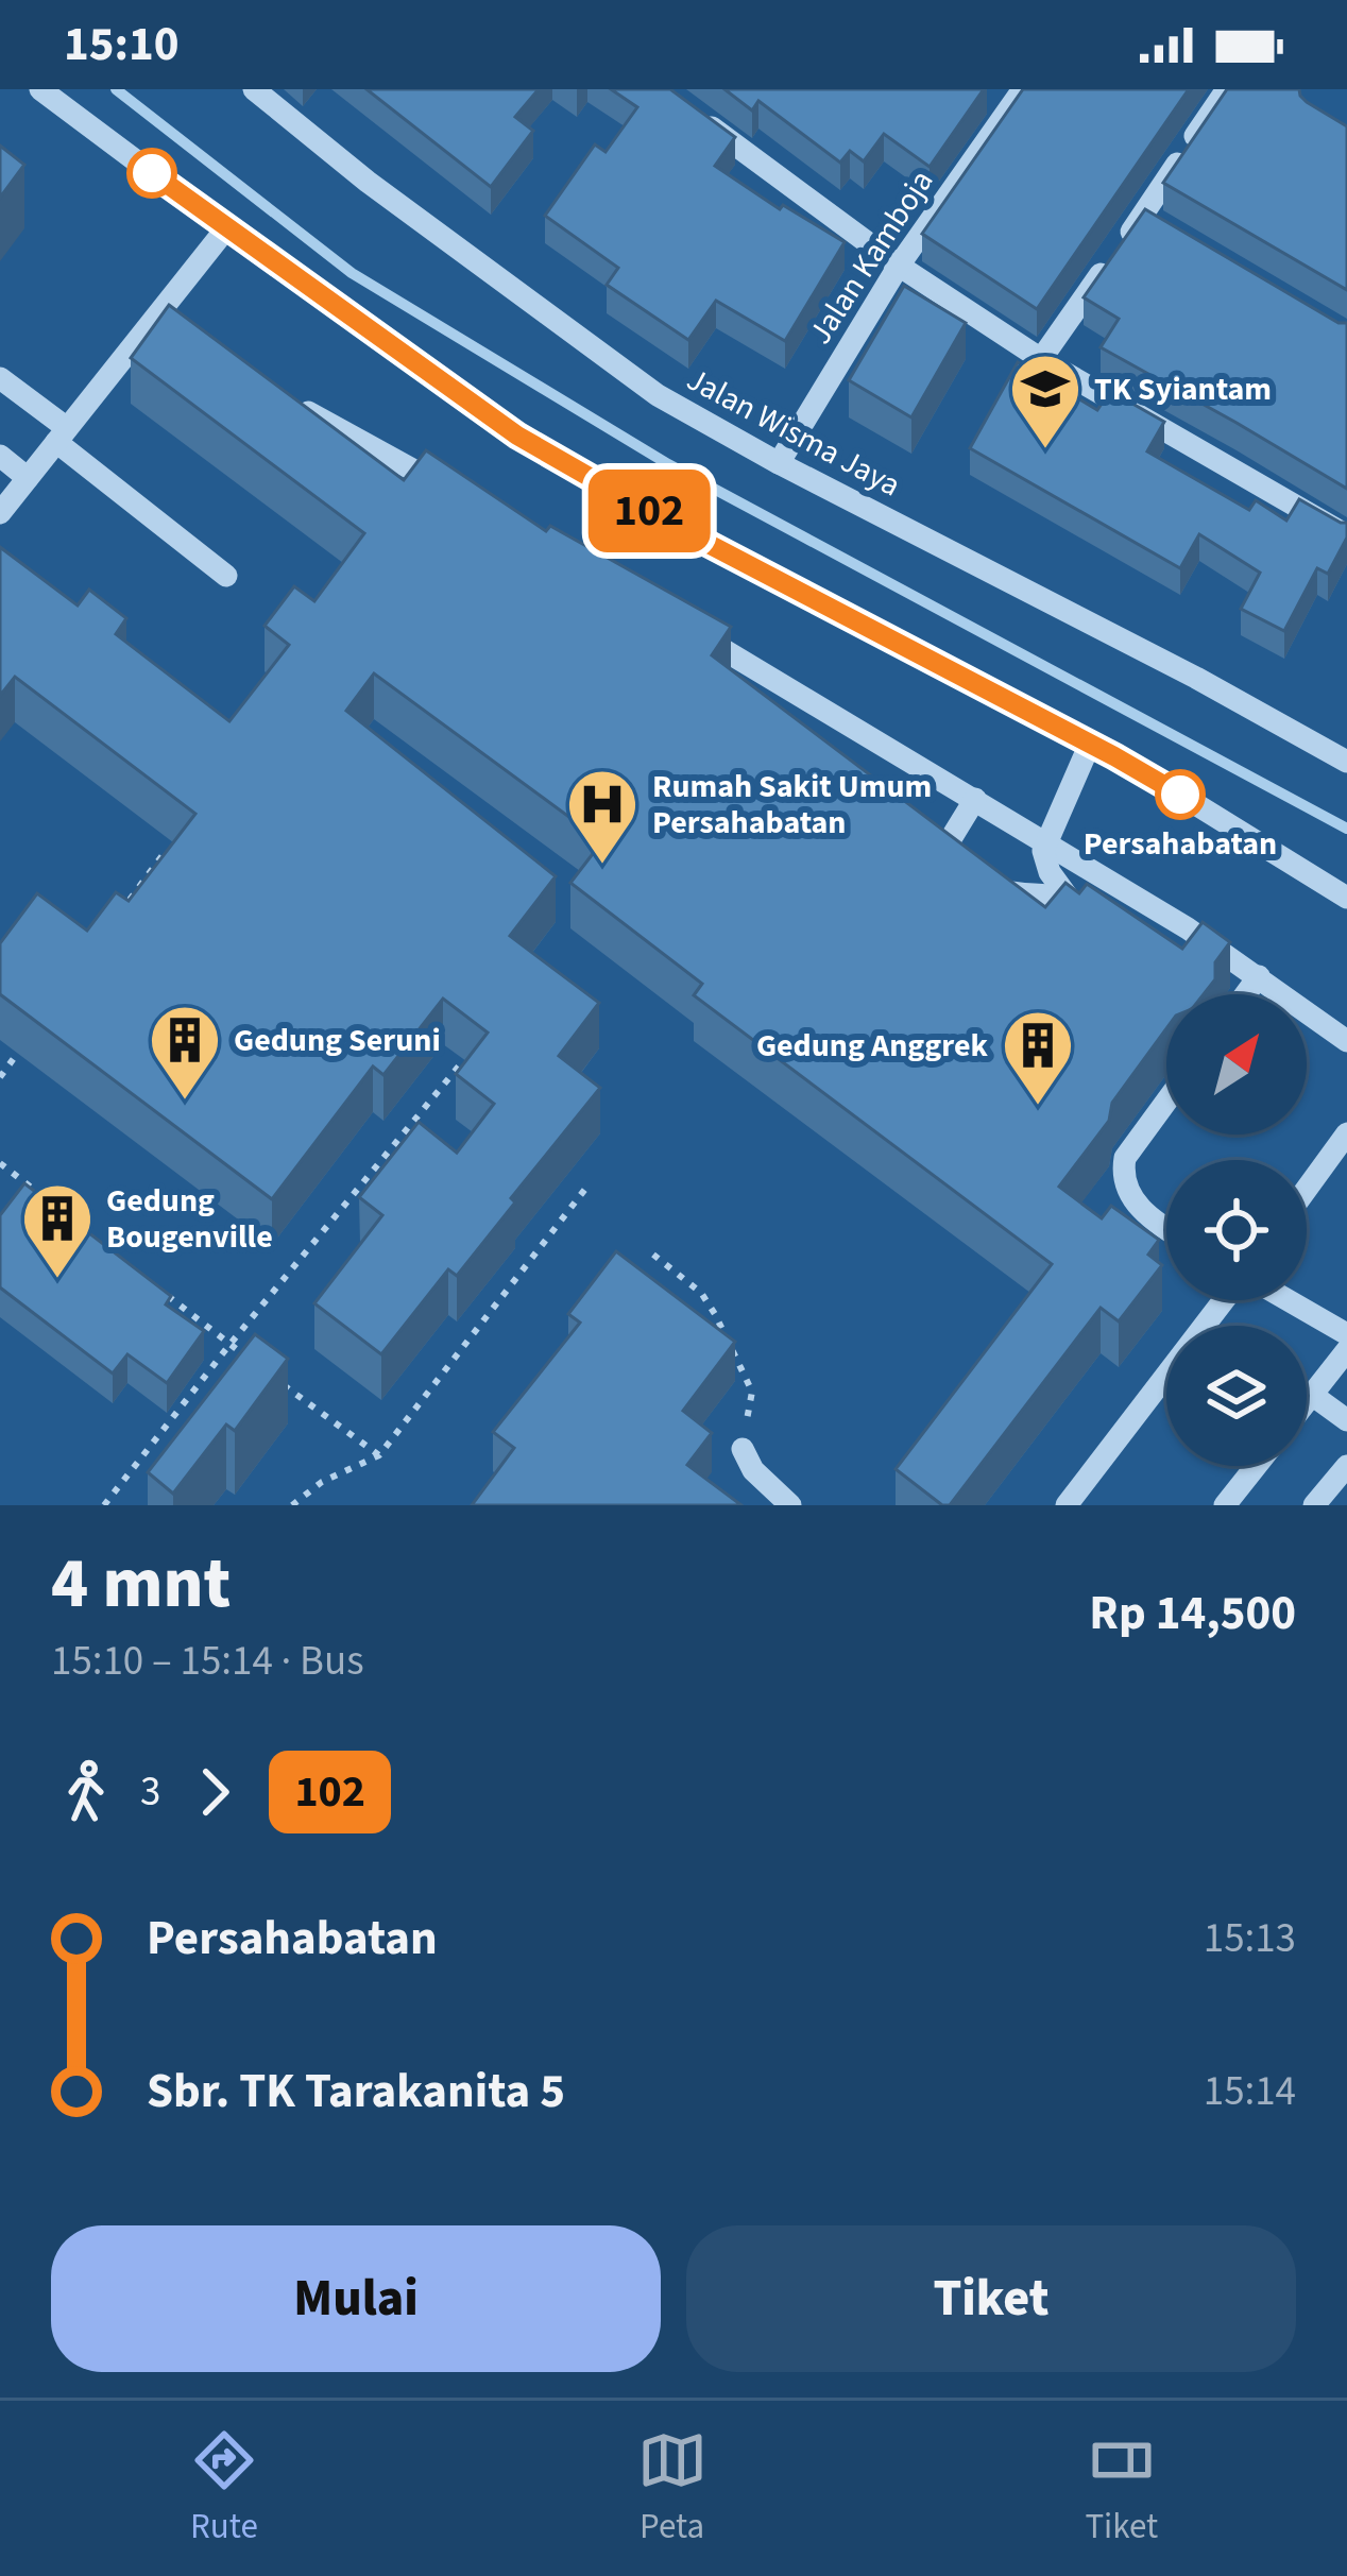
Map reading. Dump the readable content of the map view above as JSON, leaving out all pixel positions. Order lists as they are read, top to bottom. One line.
{"streets":{"street":["Jalan Kamboja","Jalan Wisma Jaya"]},"crossings":[["Jalan Kamboja","Jalan Wisma Jaya"]],"places":{"school or university":["TK Syiantam"],"other":["Persahabatan"],"hospital":["Rumah Sakit Umum Persahabatan"],"building":["Gedung Seruni","Gedung Anggrek","Gedung Bougenville"]},"lines":["bus line 102"],"north":"top right","page":{"status":"15:10","on_map":"102","heading":["4 mnt","15:10 – 15:14 · Bus","Rp 14,500"],"legs":["3","102"],"list":[{"name":"Persahabatan","value":"15:13"},{"name":"Sbr. TK Tarakanita 5","value":"15:14"}],"buttons":["Mulai","Tiket"],"tabs":["Rute","Peta","Tiket"]}}
